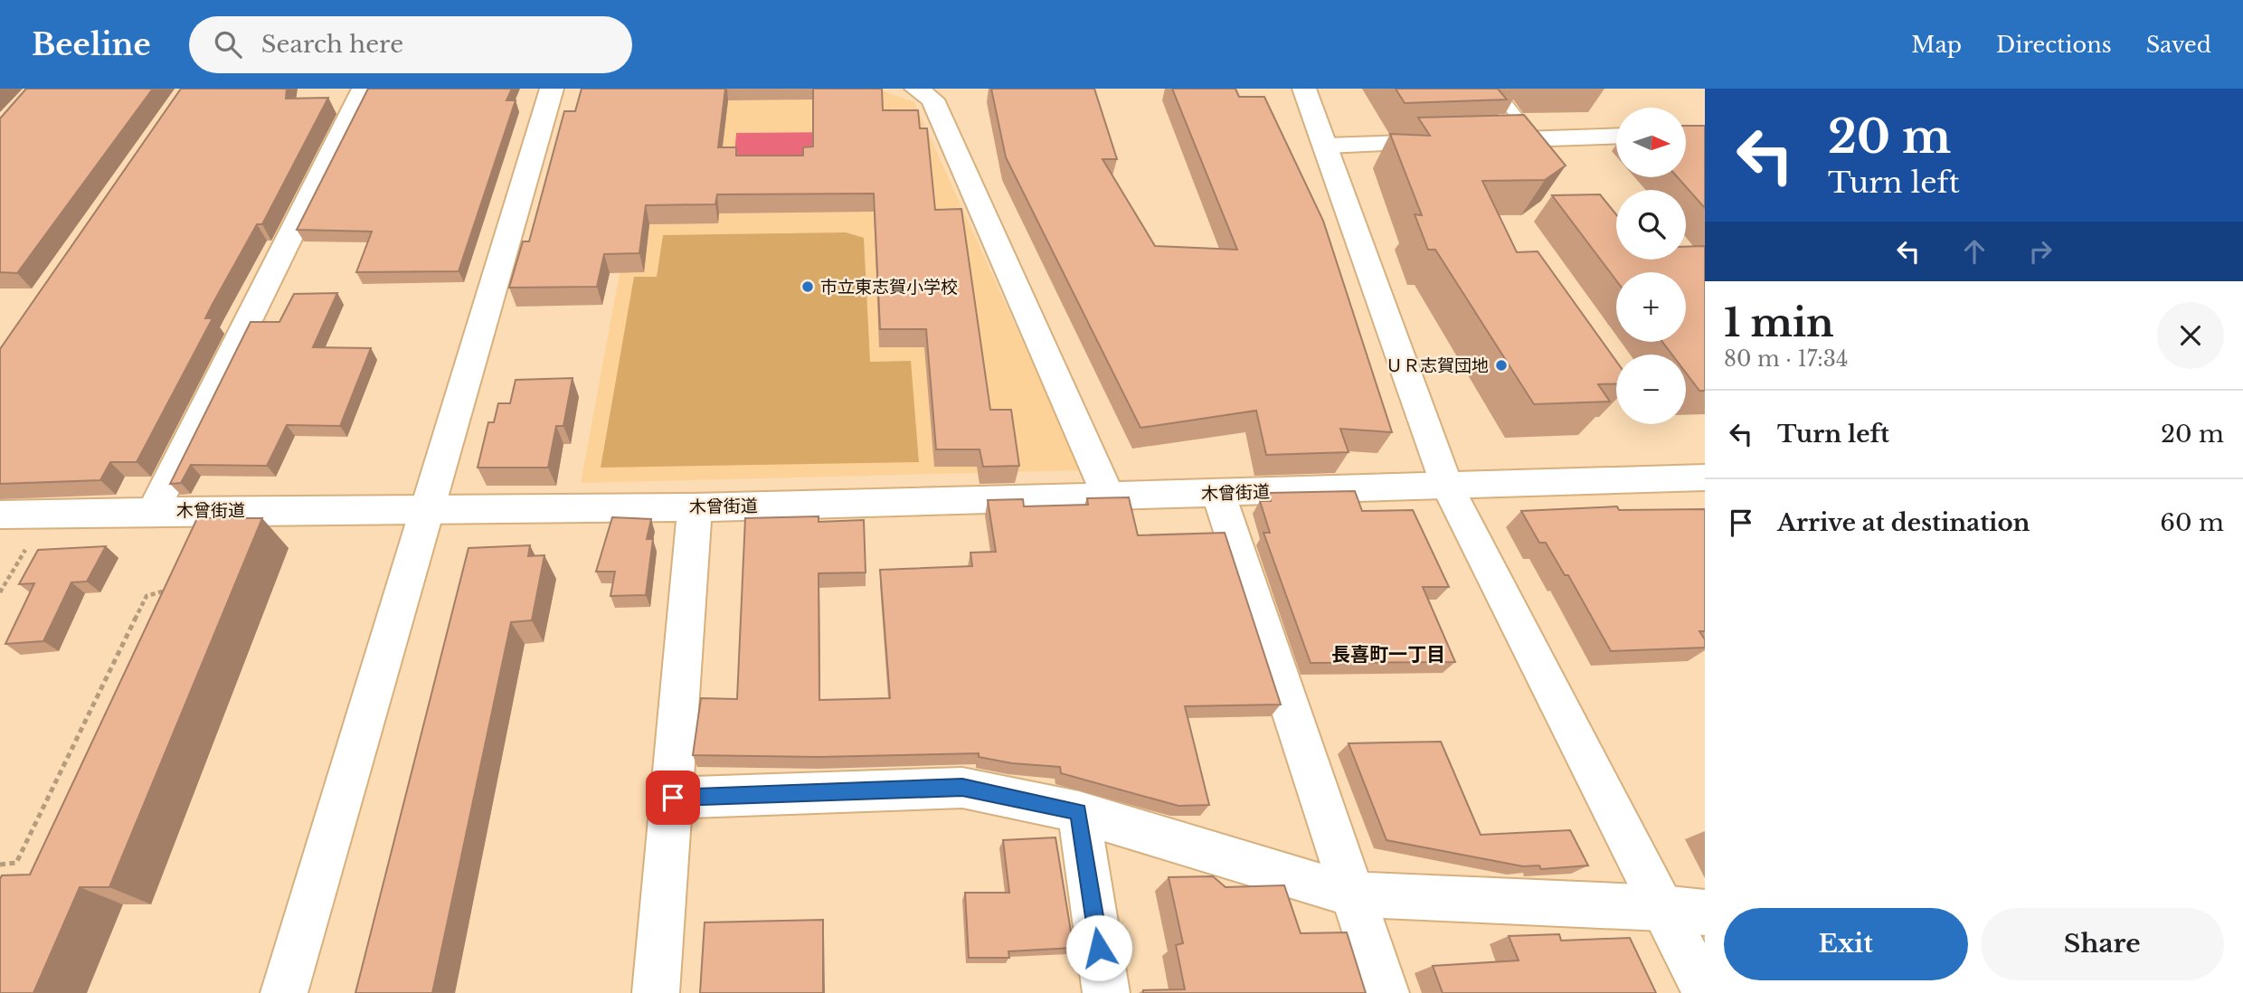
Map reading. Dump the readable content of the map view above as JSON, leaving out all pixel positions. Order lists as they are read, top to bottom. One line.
{"streets":{"street":["木曾街道"]},"districts":["長喜町一丁目"],"places":["市立東志賀小学校","ＵＲ志賀団地"],"north":"right","page":{"header":"Beeline","search":"Search here","nav":["Map","Directions","Saved"],"turn":["20 m","Turn left"],"map_buttons":["+","−"],"heading":["1 min","80 m · 17:34"],"list":[{"name":"Turn left","value":"20 m"},{"name":"Arrive at destination","value":"60 m"}],"buttons":["Exit","Share"]}}
